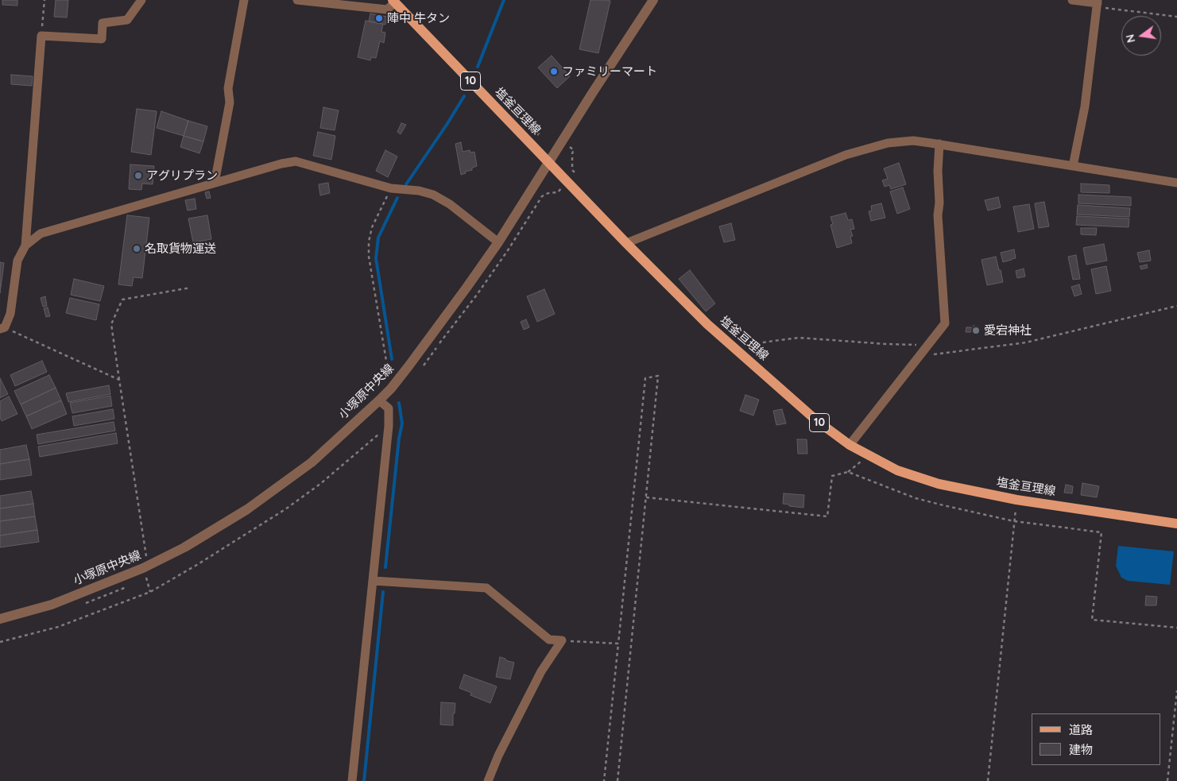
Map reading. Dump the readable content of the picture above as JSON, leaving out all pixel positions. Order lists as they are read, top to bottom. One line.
{"streets":{"main road":["10","塩釜亘理線"],"street":["小塚原中央線"]},"crossings":[["塩釜亘理線","小塚原中央線"]],"places":["陣中 牛タン","ファミリーマート","アグリプラン","名取貨物運送","愛宕神社"],"legend":["道路","建物"],"north":"left"}
